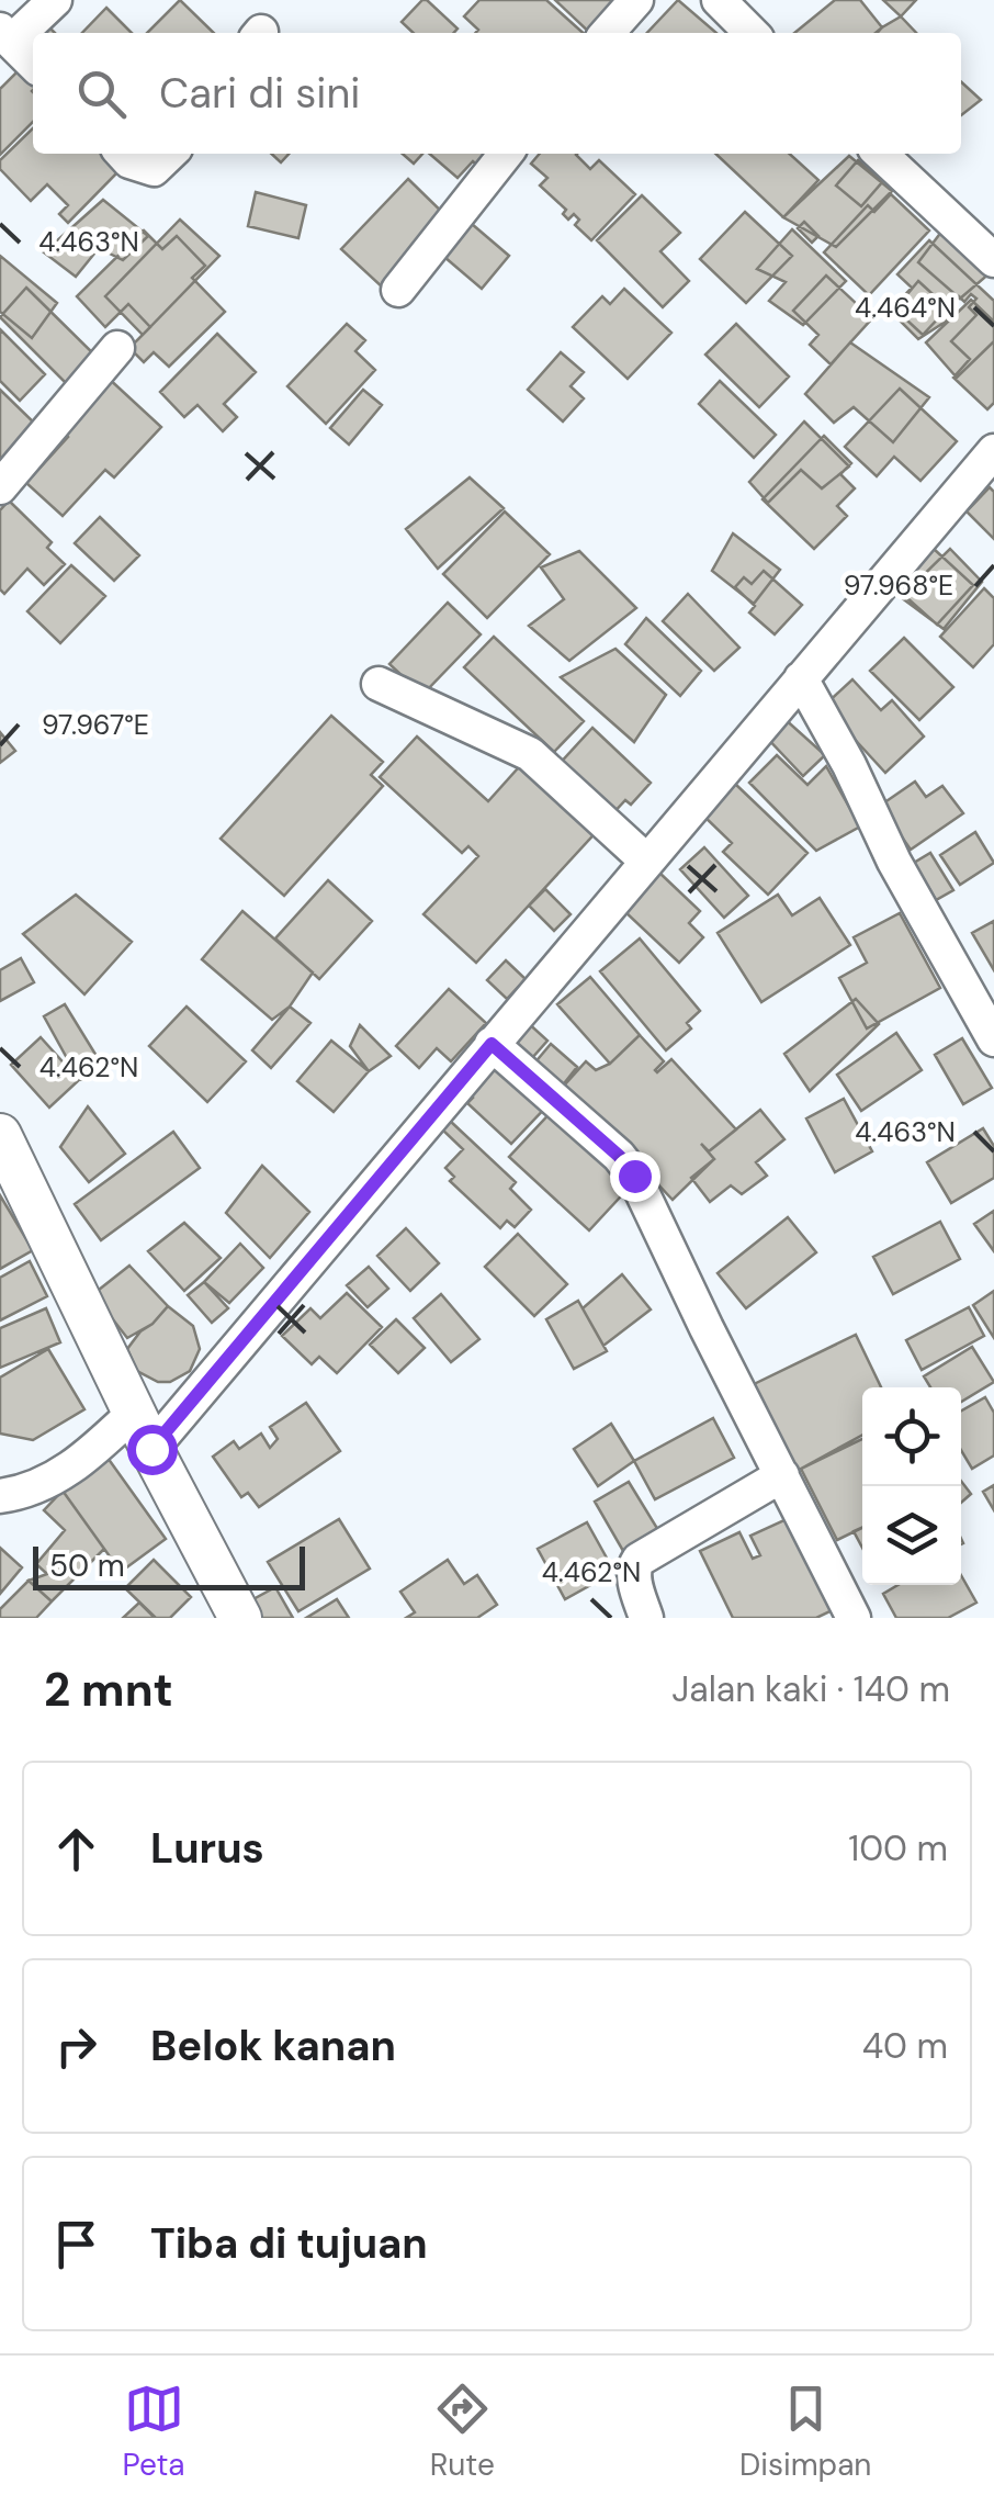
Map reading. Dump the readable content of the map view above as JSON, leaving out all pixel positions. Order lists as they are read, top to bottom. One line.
{"scale_bar":"50 m","page":{"search":"Cari di sini","scale":"50 m","heading":["2 mnt","Jalan kaki · 140 m"],"list":[["Lurus","100 m"],["Belok kanan","40 m"],"Tiba di tujuan"],"nav":["Peta","Rute","Disimpan"]},"coordinates":["4.463°N","4.464°N","97.968°E","97.967°E","4.462°N"]}
